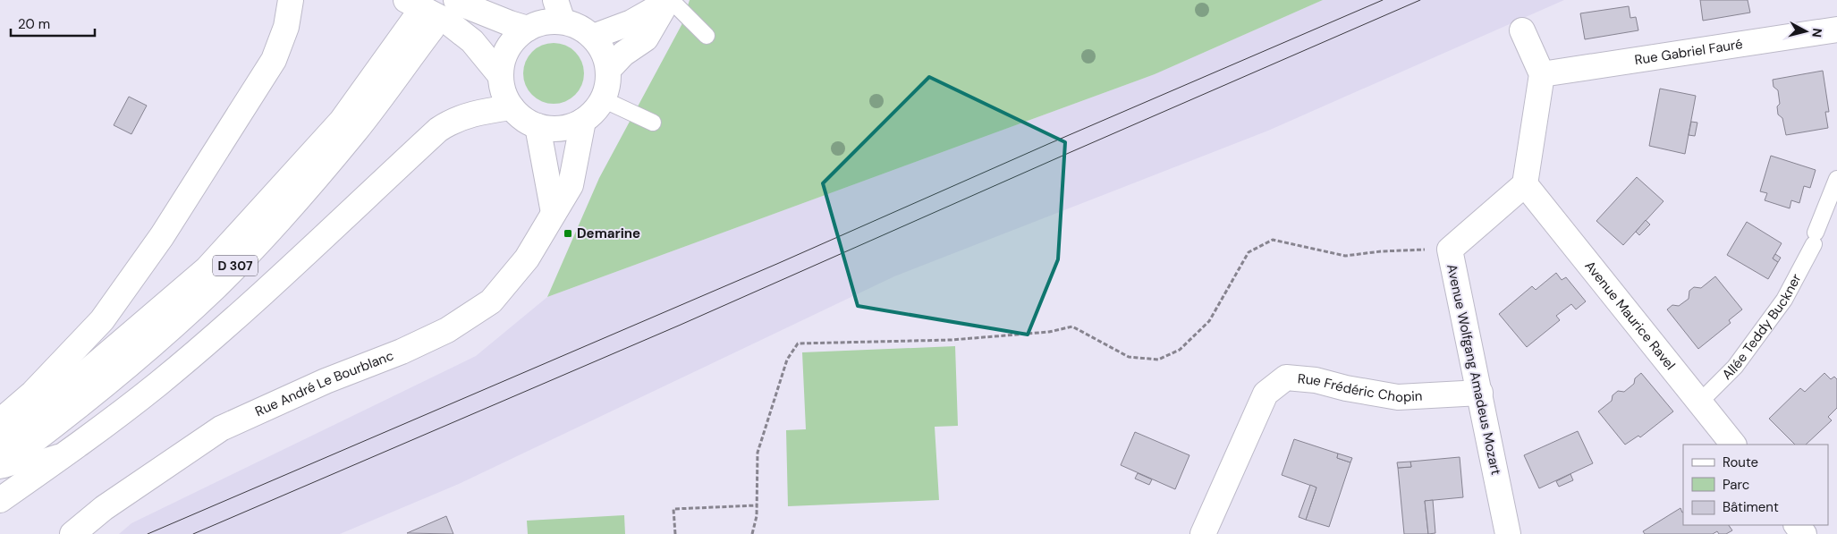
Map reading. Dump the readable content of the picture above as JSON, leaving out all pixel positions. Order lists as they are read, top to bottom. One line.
{"streets":{"street":["Rue Gabriel Fauré","D 307","Avenue Maurice Ravel","Avenue Wolfgang Amadeus Mozart","Rue André Le Bourblanc","Rue Frédéric Chopin"],"lane":["Allée Teddy Buckner"]},"crossings":[["Avenue Maurice Ravel","Allée Teddy Buckner"],["Avenue Maurice Ravel","Avenue Wolfgang Amadeus Mozart"],["Avenue Wolfgang Amadeus Mozart","Rue Frédéric Chopin"]],"places":{"transit":["Demarine"]},"legend":["Route","Parc","Bâtiment"],"scale_bar":"20 m","north":"right"}
